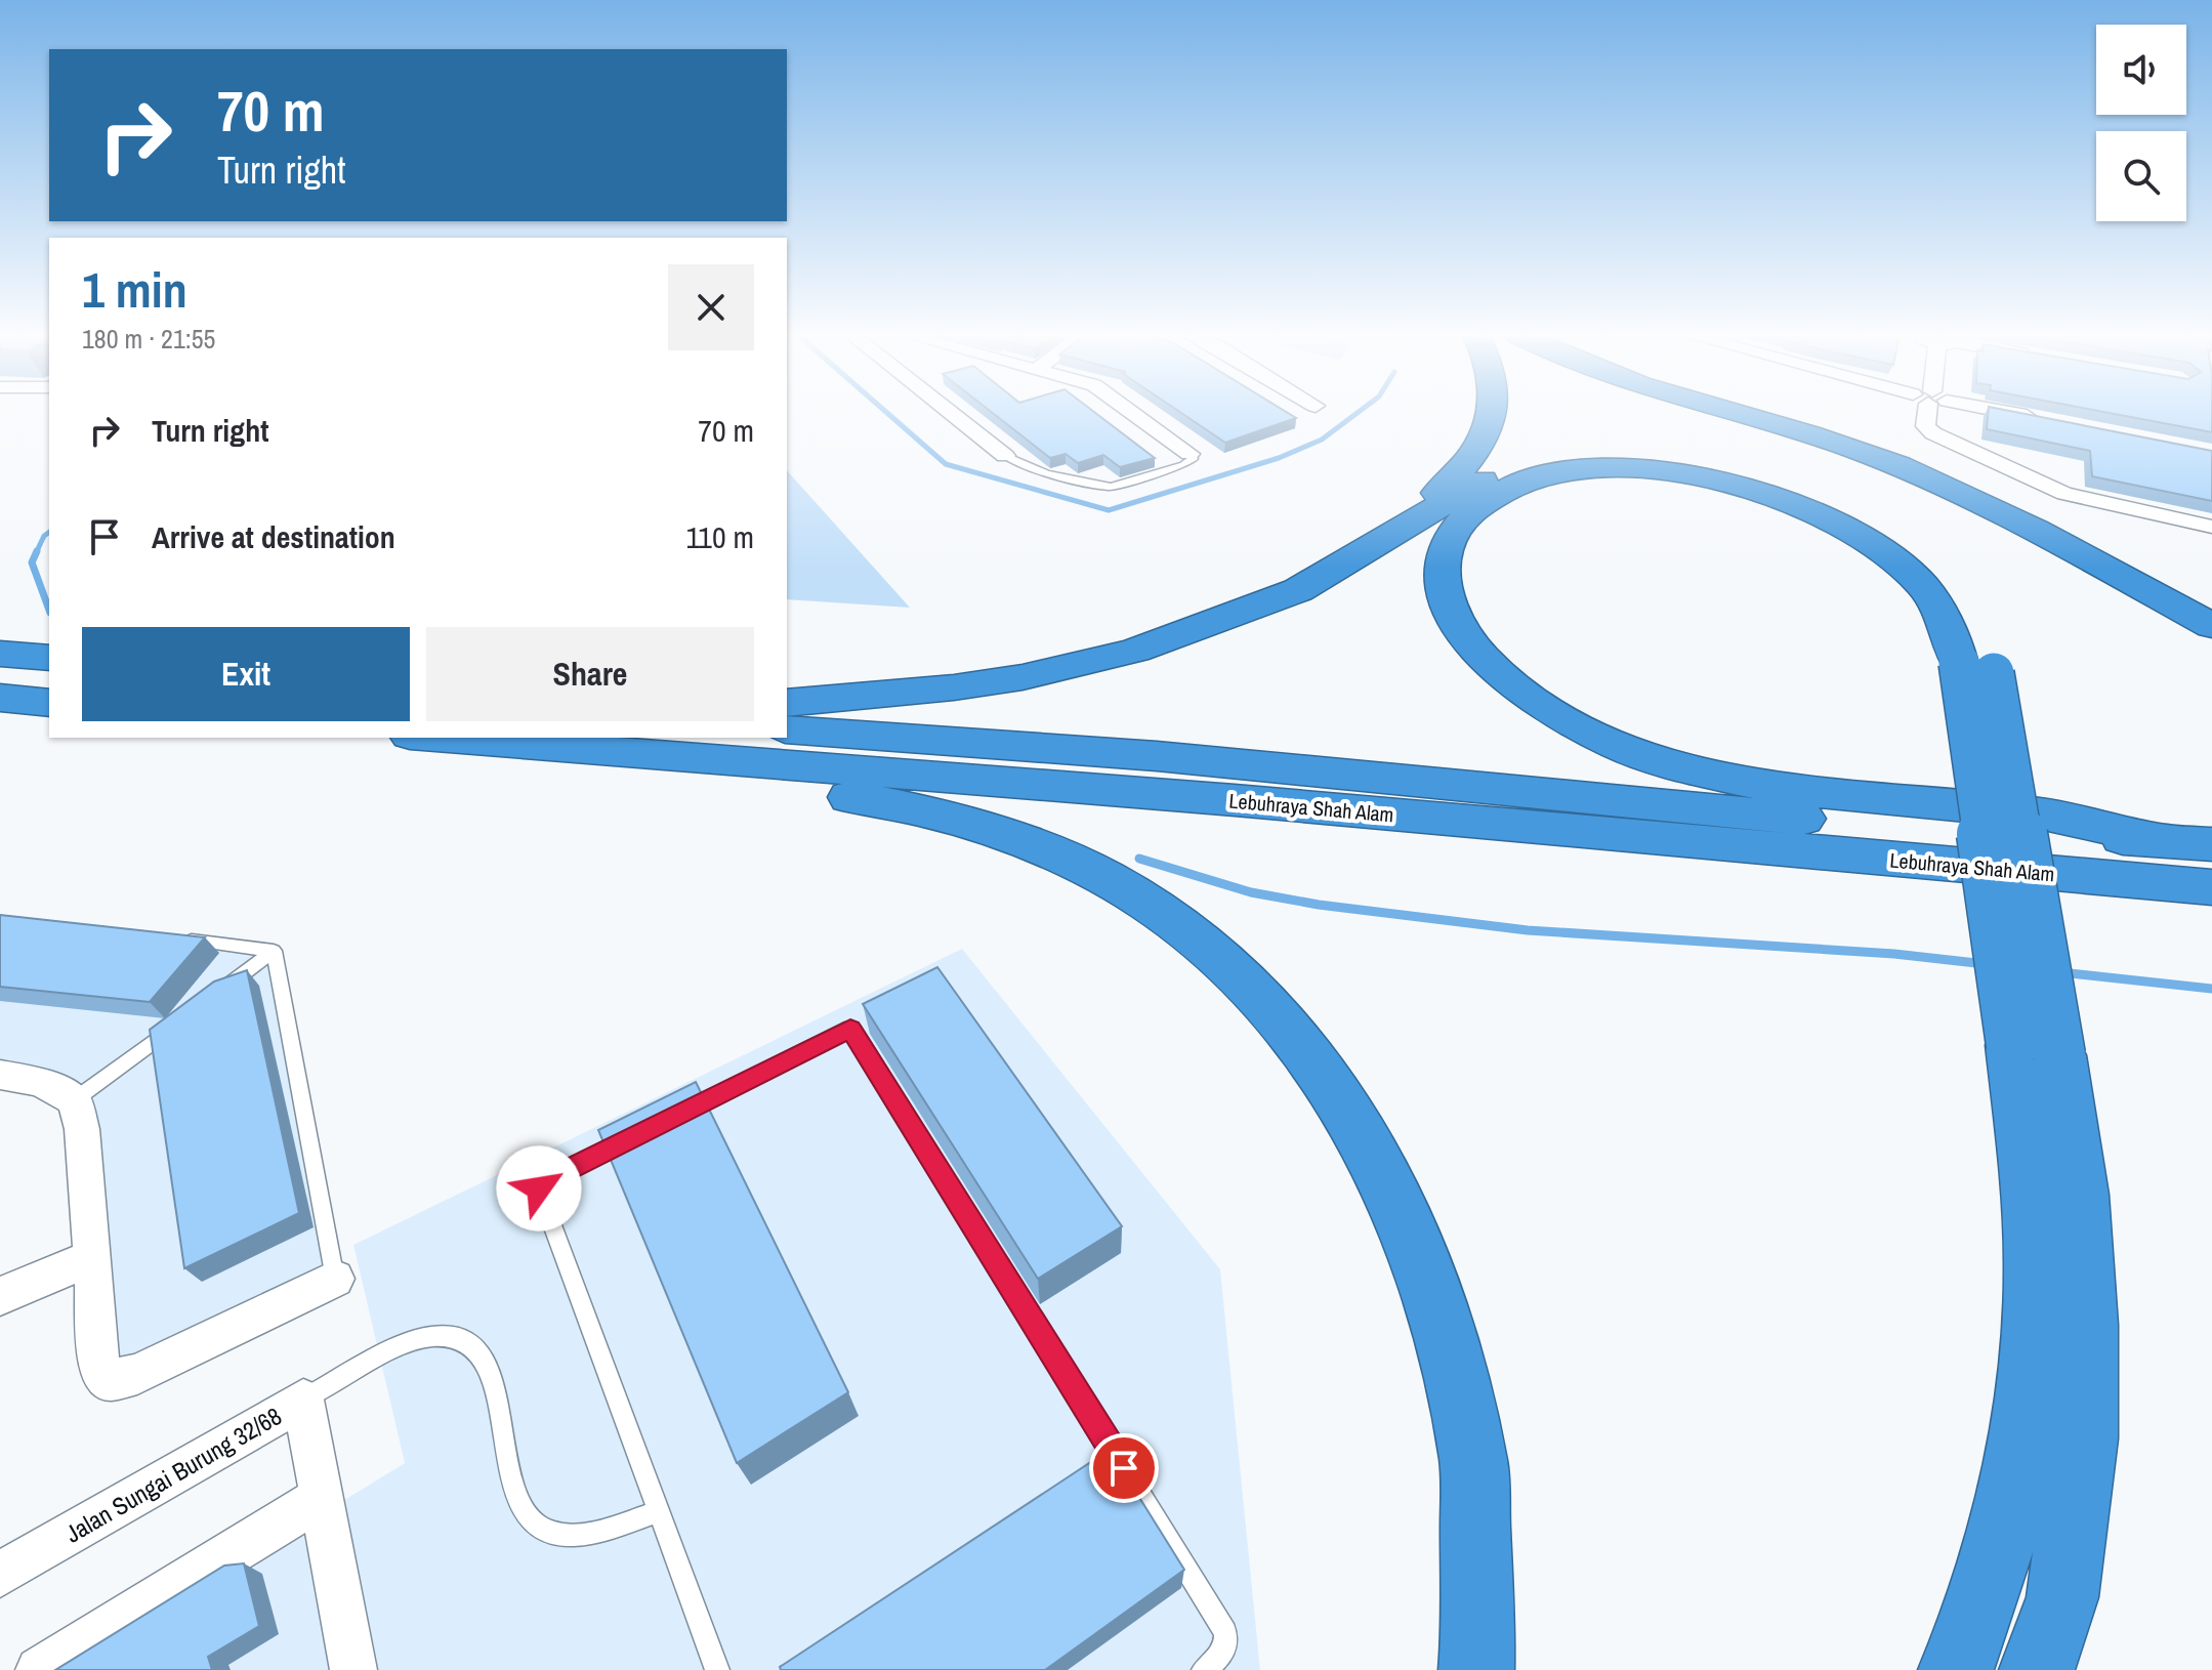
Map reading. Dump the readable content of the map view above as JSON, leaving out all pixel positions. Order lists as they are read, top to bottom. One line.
{"streets":{"highway":["Lebuhraya Shah Alam"],"street":["Jalan Sungai Burung 32/68"]},"page":{"turn":["70 m","Turn right"],"heading":["1 min","180 m · 21:55"],"list":[{"name":"Turn right","value":"70 m"},{"name":"Arrive at destination","value":"110 m"}],"buttons":["Exit","Share"]}}
